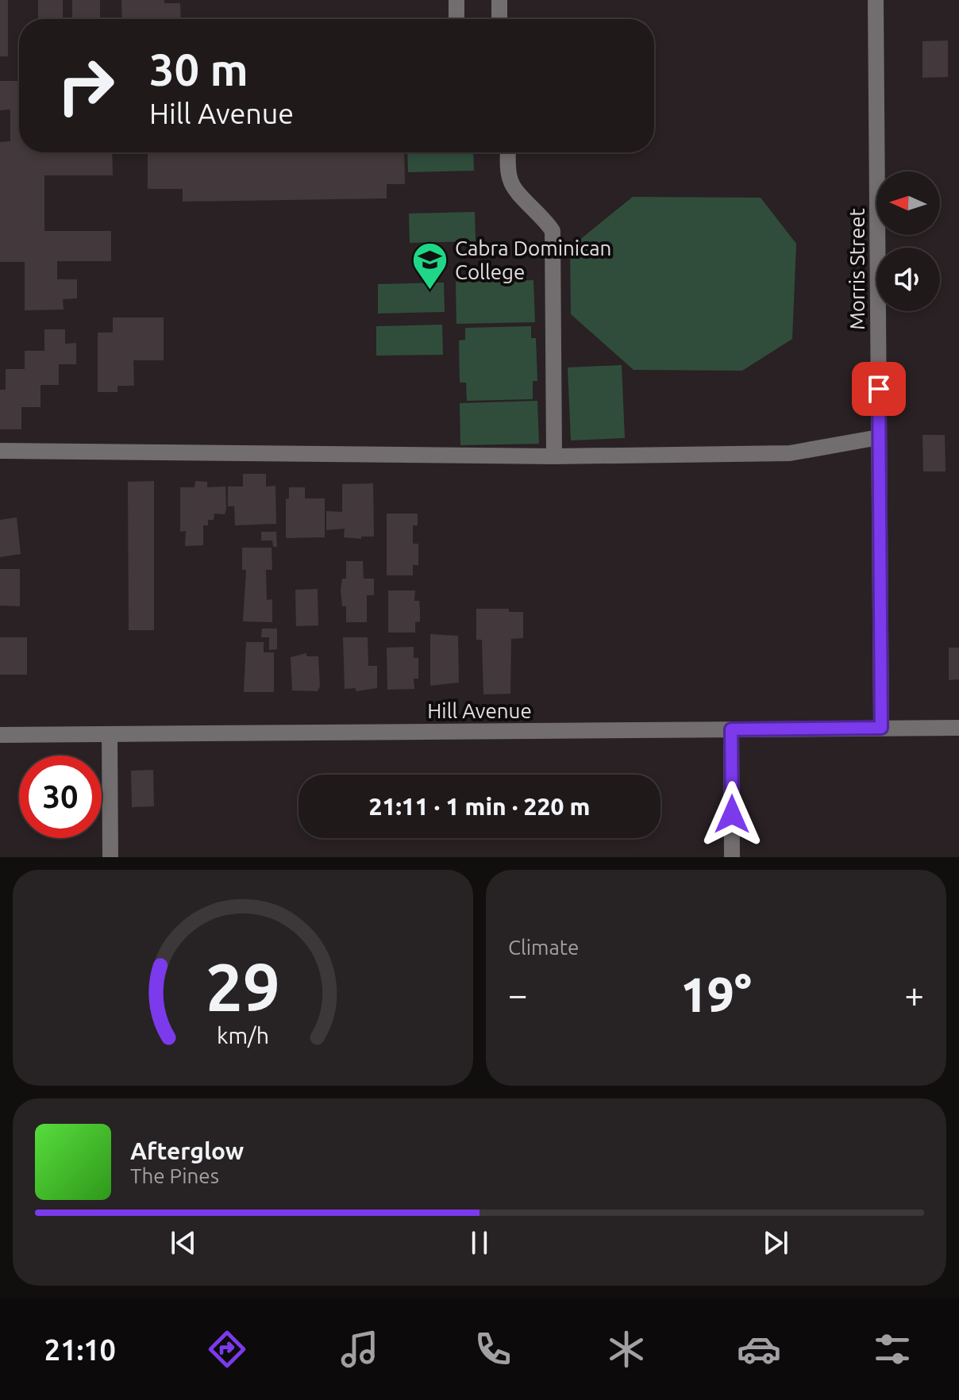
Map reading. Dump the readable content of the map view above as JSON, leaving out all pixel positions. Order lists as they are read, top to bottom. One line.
{"streets":{"street":["Morris Street","Hill Avenue"]},"crossings":[["Morris Street","Hill Avenue"]],"places":{"school or university":["Cabra Dominican College"]},"north":"left","page":{"turn":["30 m","Hill Avenue"],"limit":"30","trip":"21:11 · 1 min · 220 m","tile":"Climate","heat":["−","19°","+"],"song":["Afterglow","The Pines"],"tabs":"21:10","gauge":["29","km/h"]}}
